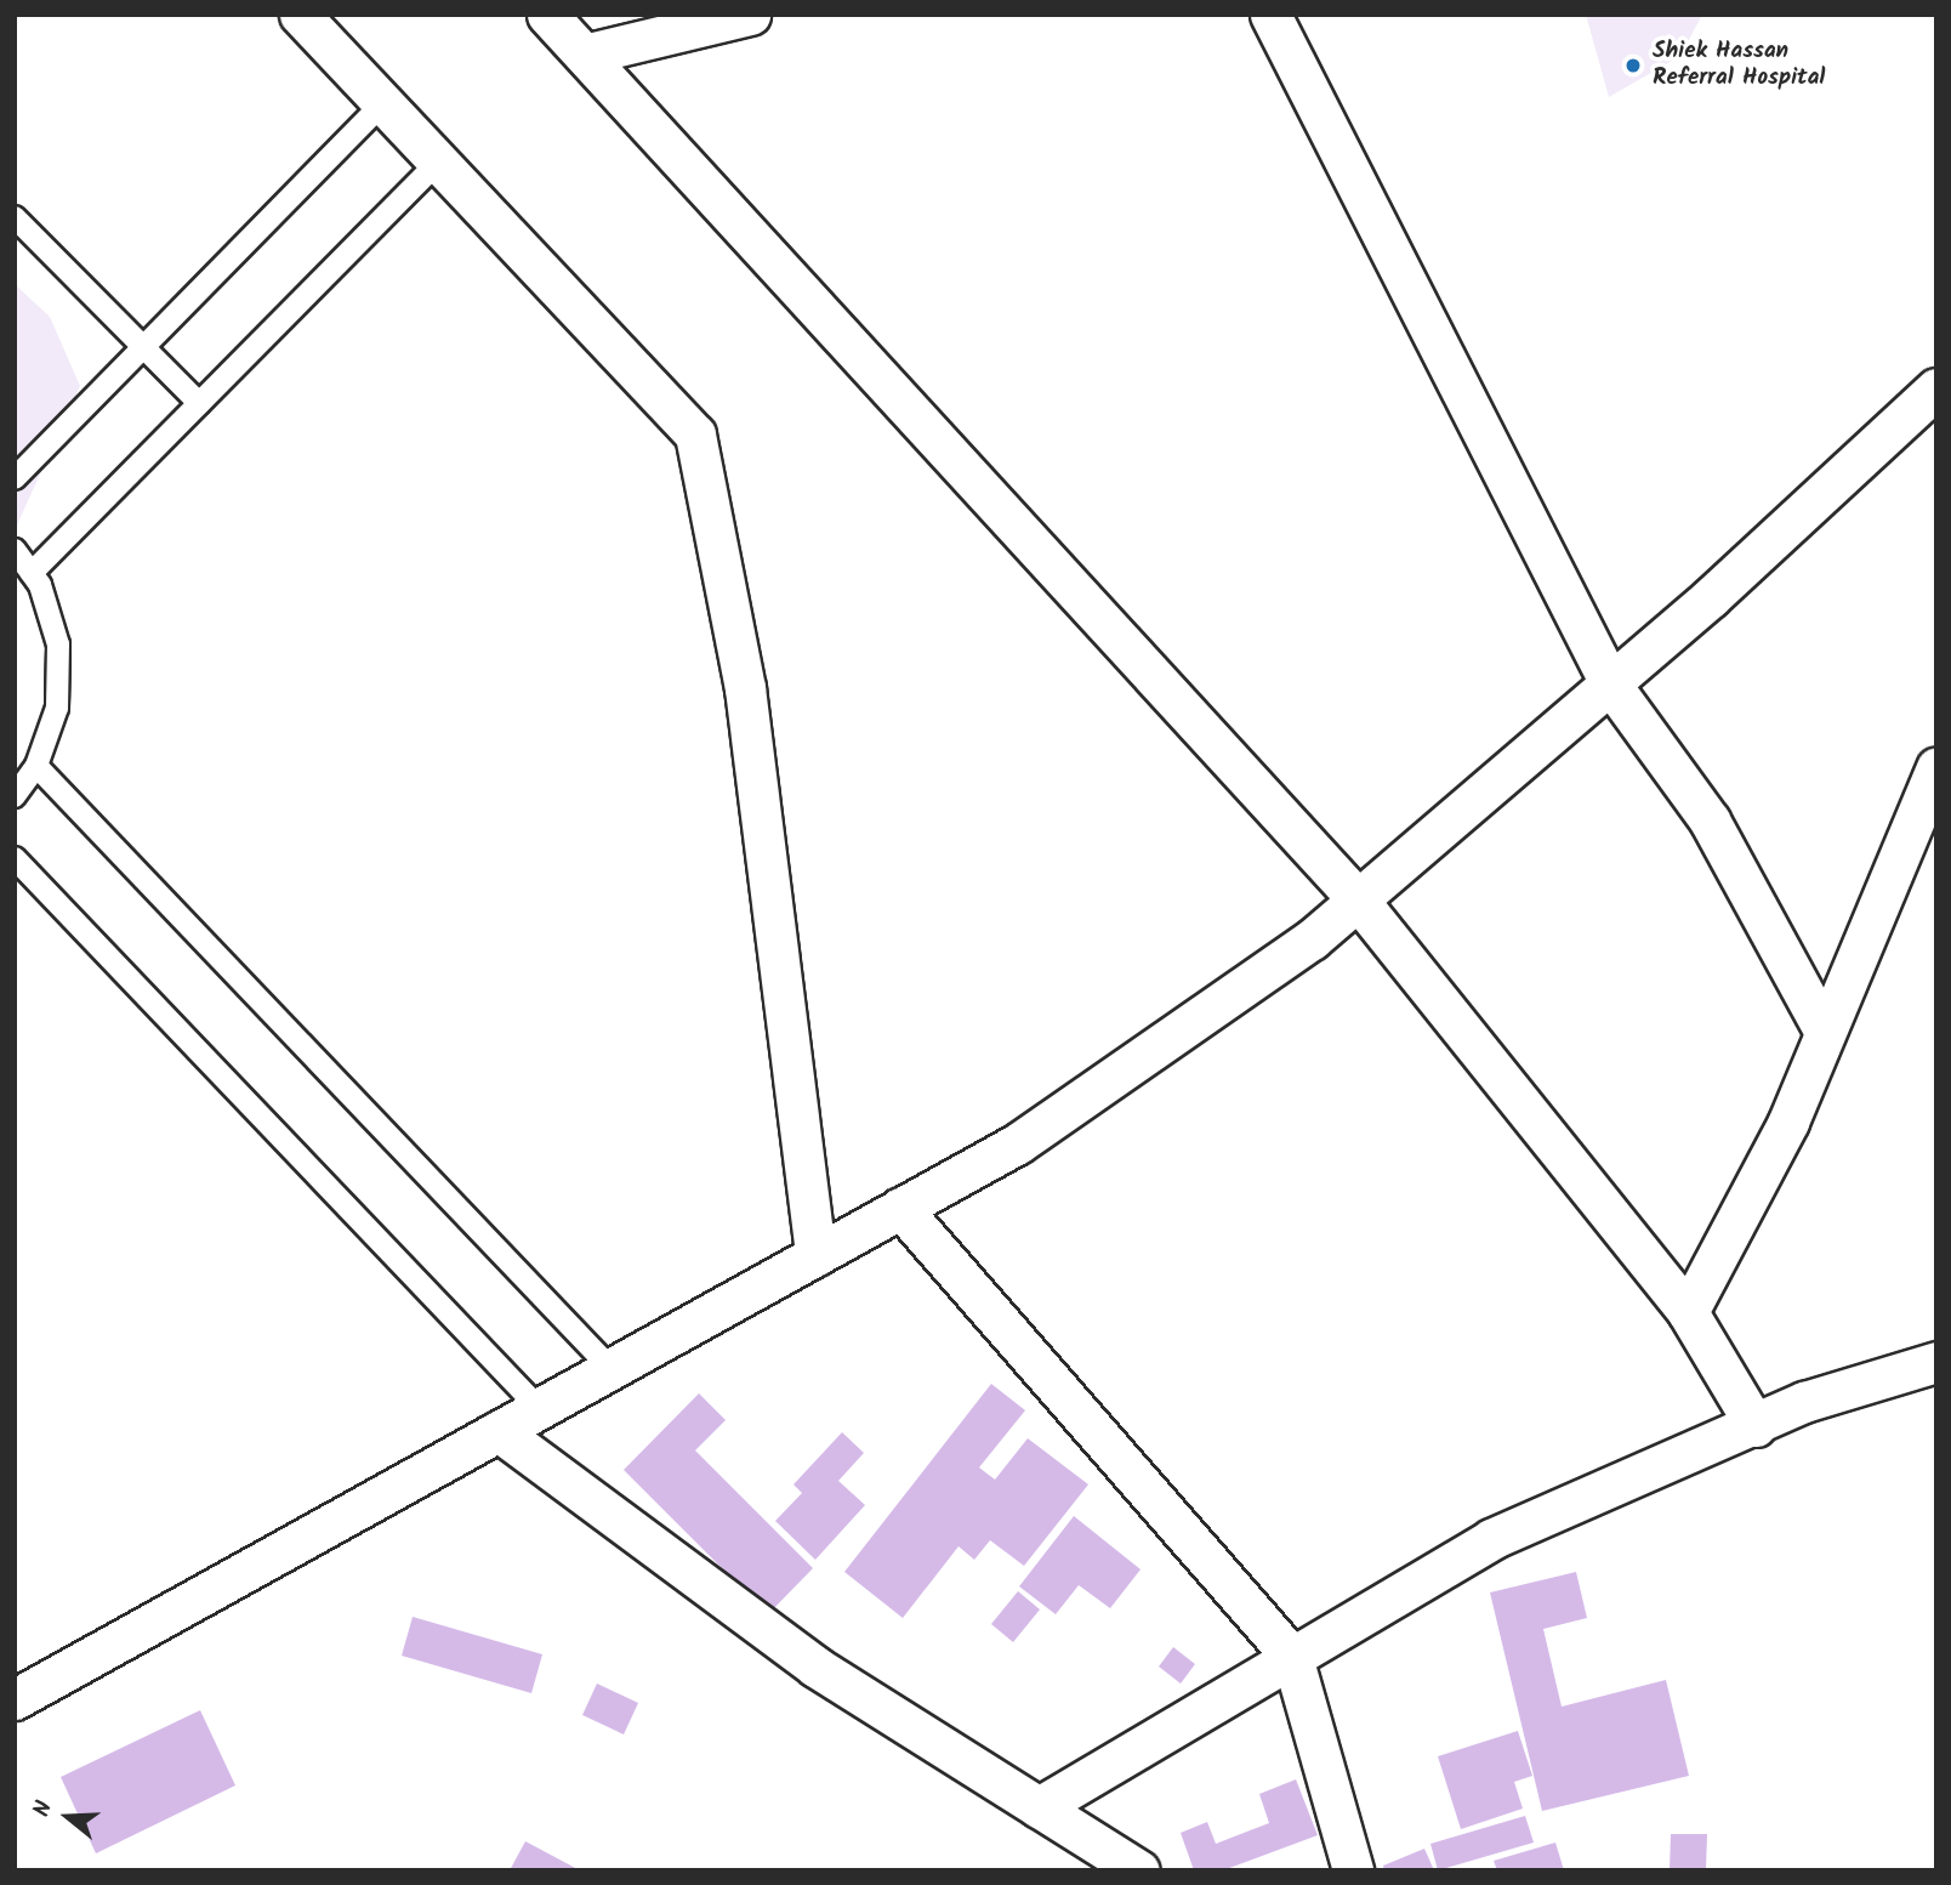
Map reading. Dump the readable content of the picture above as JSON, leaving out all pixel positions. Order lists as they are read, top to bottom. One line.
{"places":["Shiek Hassan Referral Hospital"],"north":"left"}
